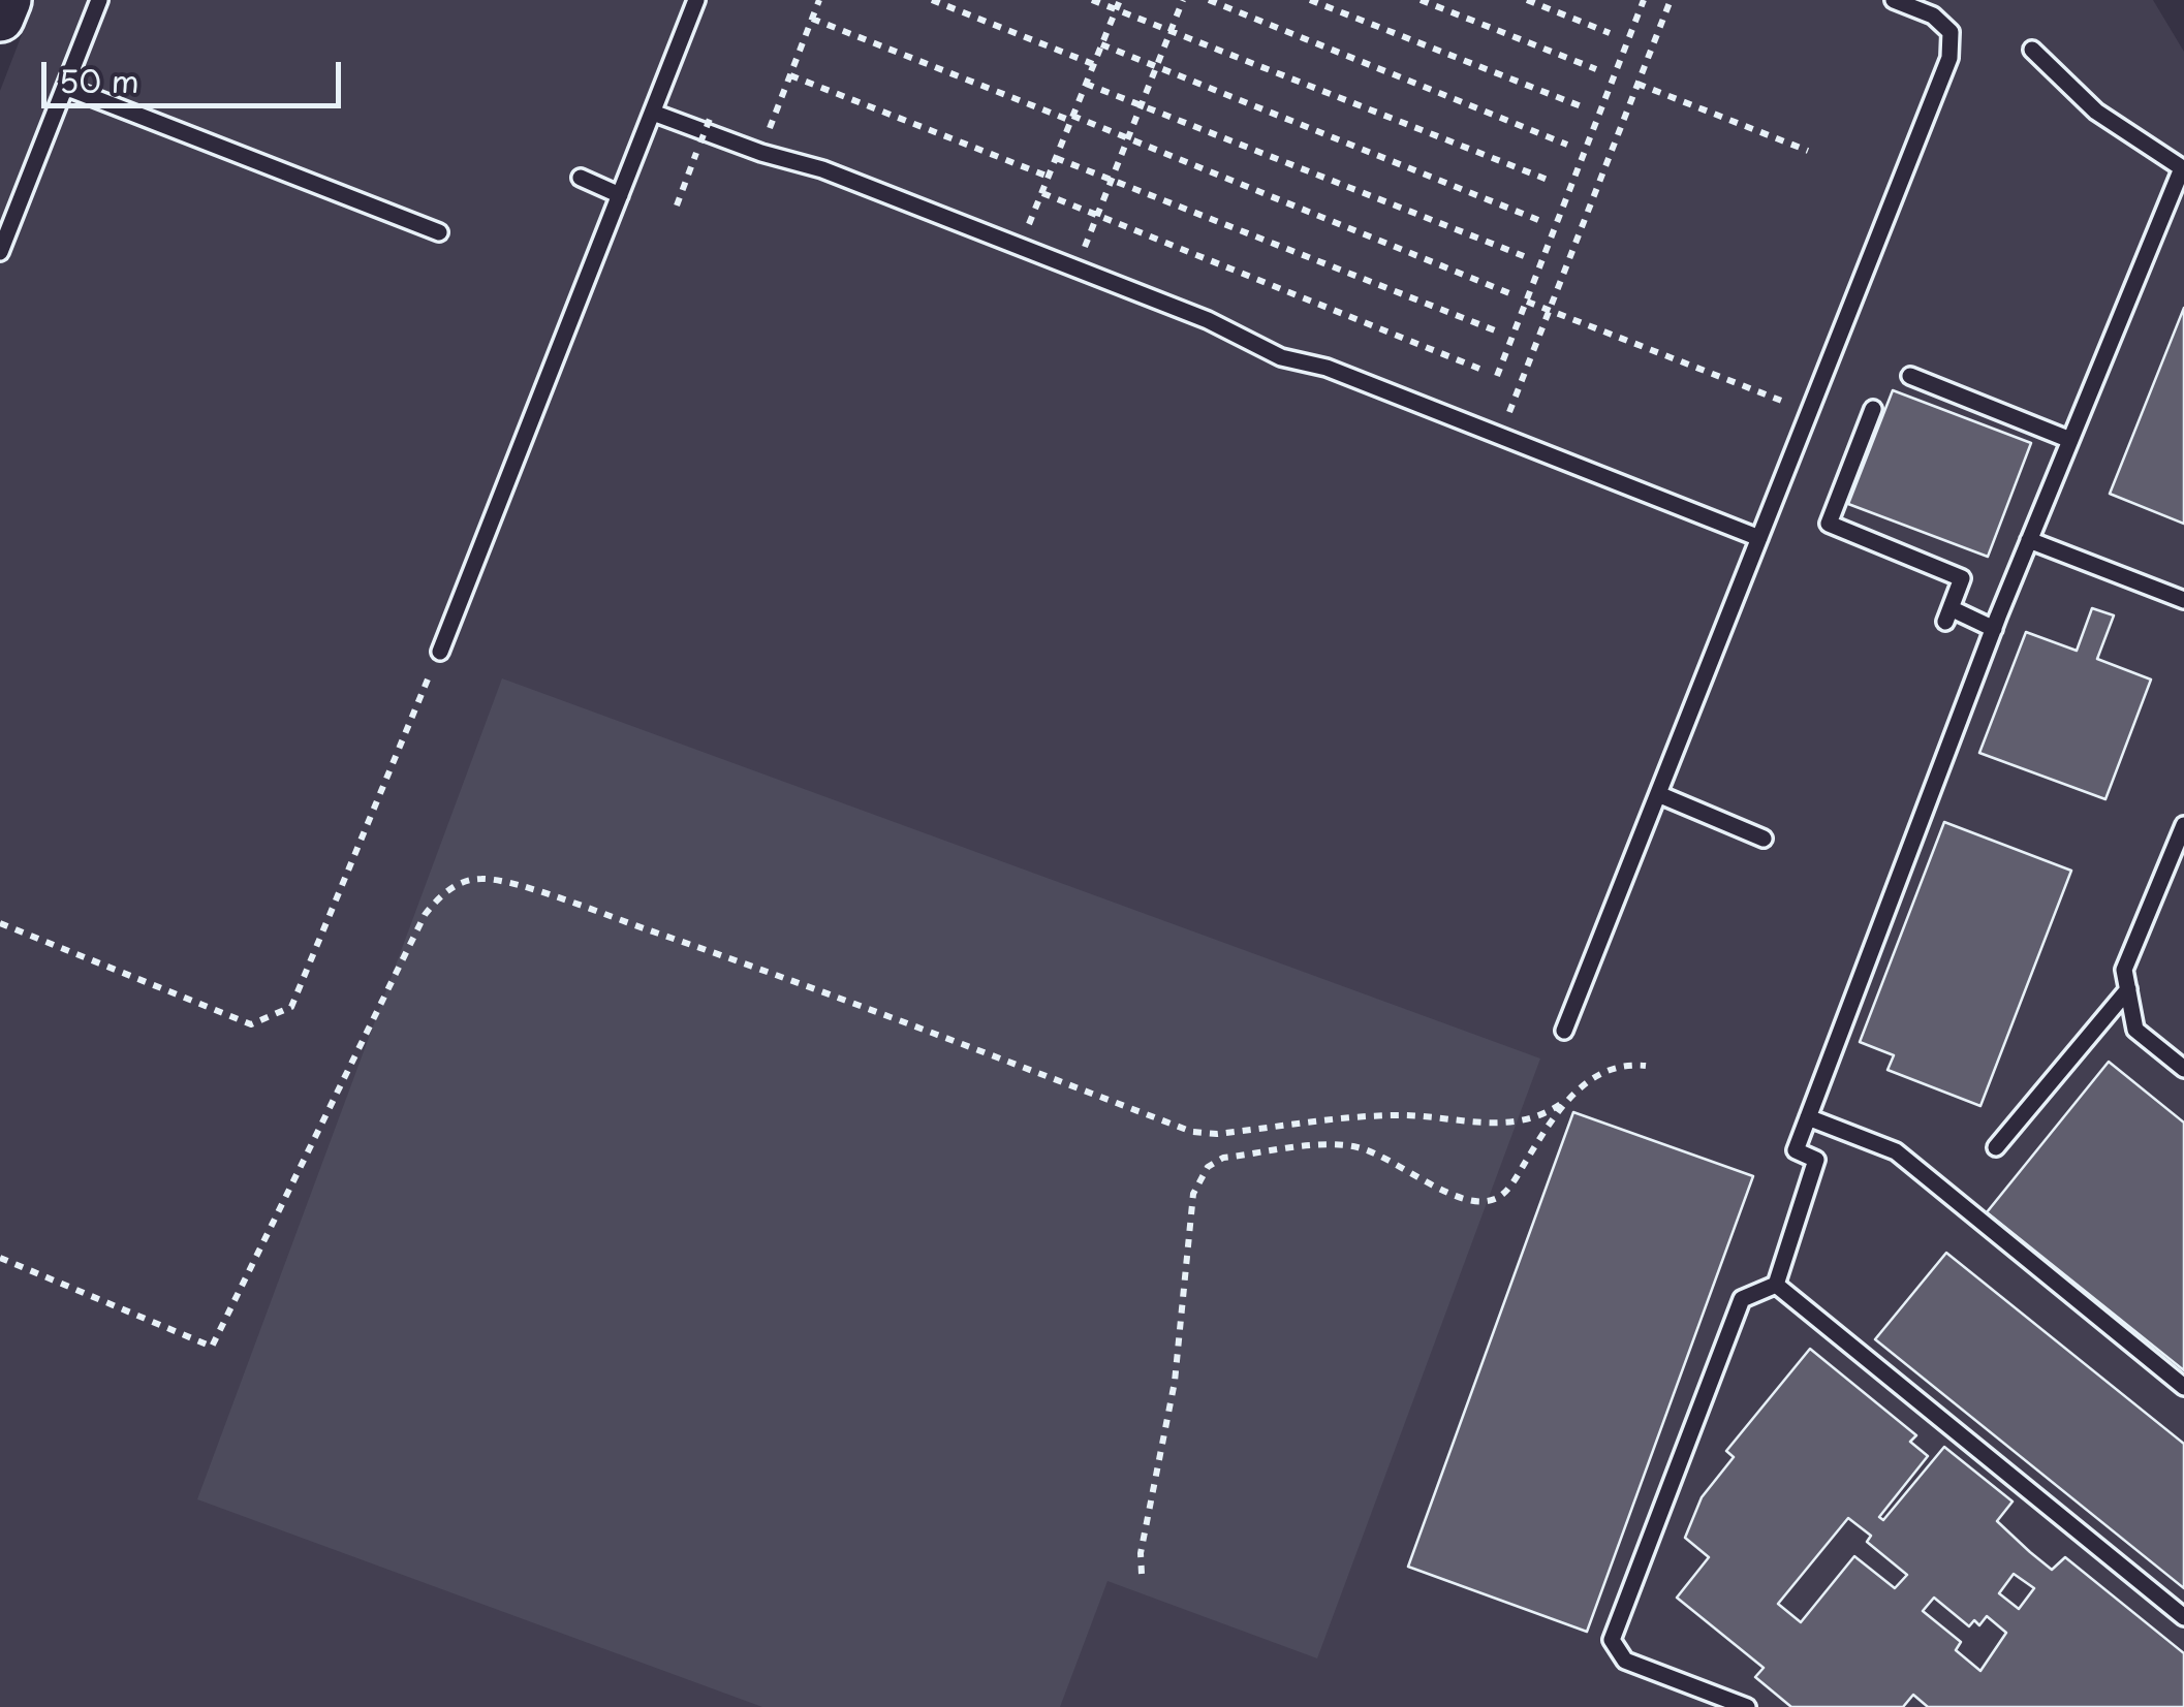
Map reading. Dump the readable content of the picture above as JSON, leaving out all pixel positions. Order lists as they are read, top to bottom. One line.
{"scale_bar":"50 m"}
